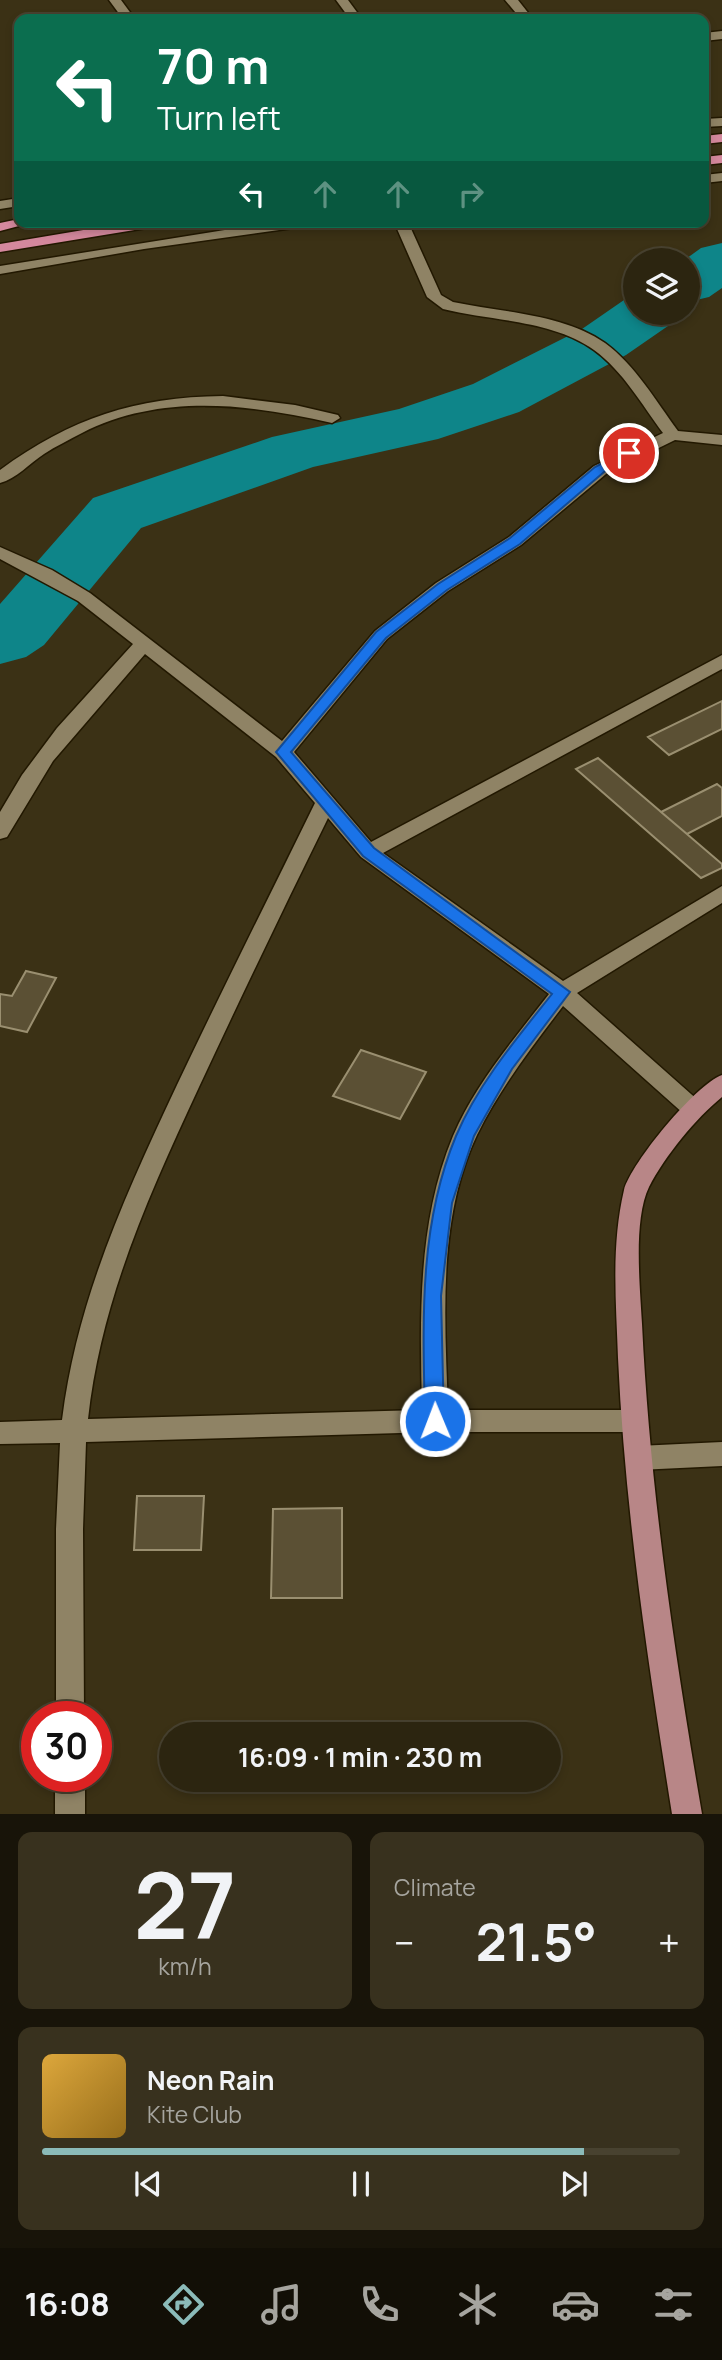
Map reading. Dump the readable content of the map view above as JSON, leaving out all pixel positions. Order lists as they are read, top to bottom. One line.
{"page":{"turn":["70 m","Turn left"],"limit":"30","trip":"16:09 · 1 min · 230 m","tile":[["27","km/h"],"Climate"],"heat":["−","21.5°","+"],"song":["Neon Rain","Kite Club"],"tabs":"16:08"}}
